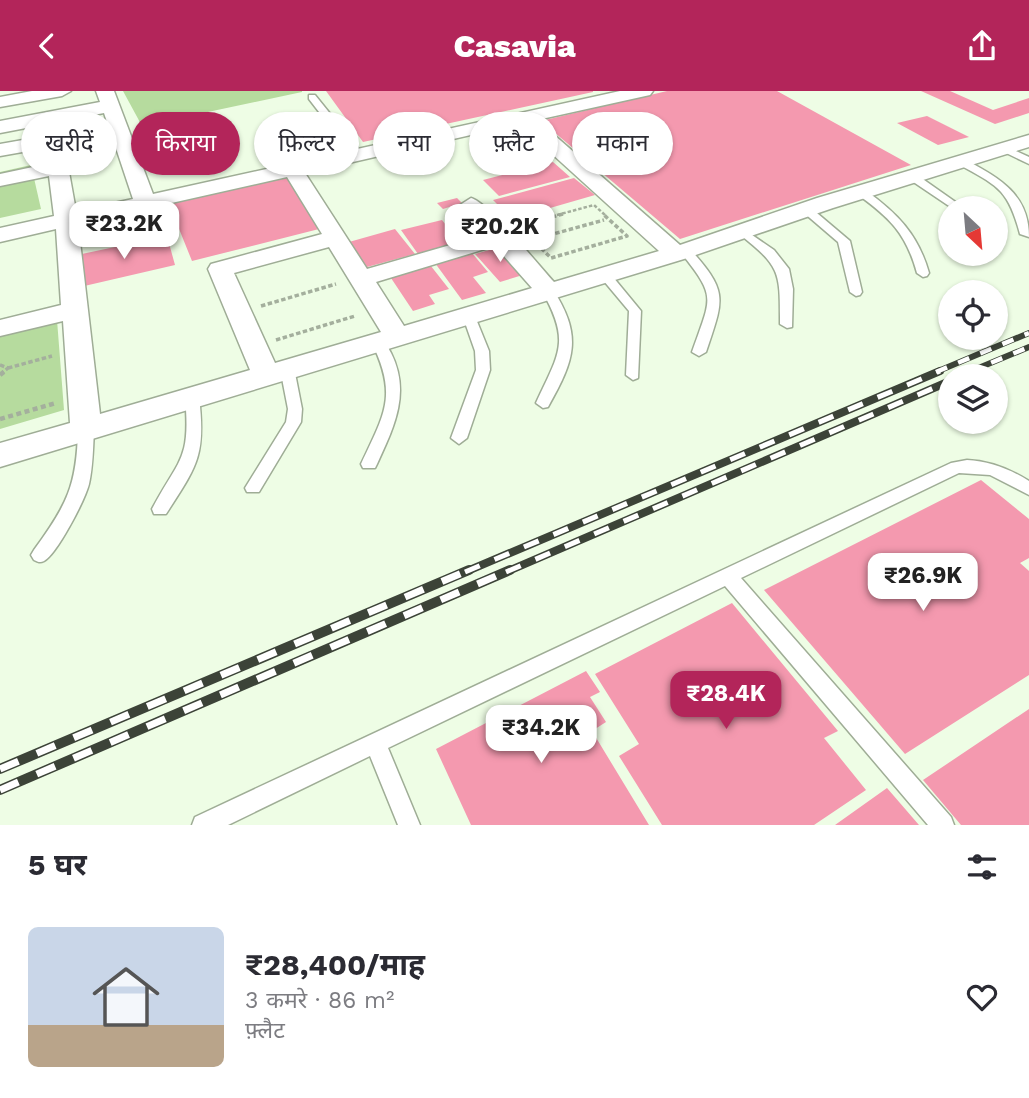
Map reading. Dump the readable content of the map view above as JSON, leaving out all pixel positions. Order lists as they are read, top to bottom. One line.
{"north":"bottom right","page":{"header":"Casavia","chip":["खरीदें","किराया","फ़िल्टर","नया","फ़्लैट","मकान"],"price":["₹23.2K","₹20.2K","₹26.9K","₹28.4K","₹34.2K"],"heading":"5 घर","list":[{"name":"₹28,400/माह","note":"3 कमरे · 86 m² · फ़्लैट"}]}}
